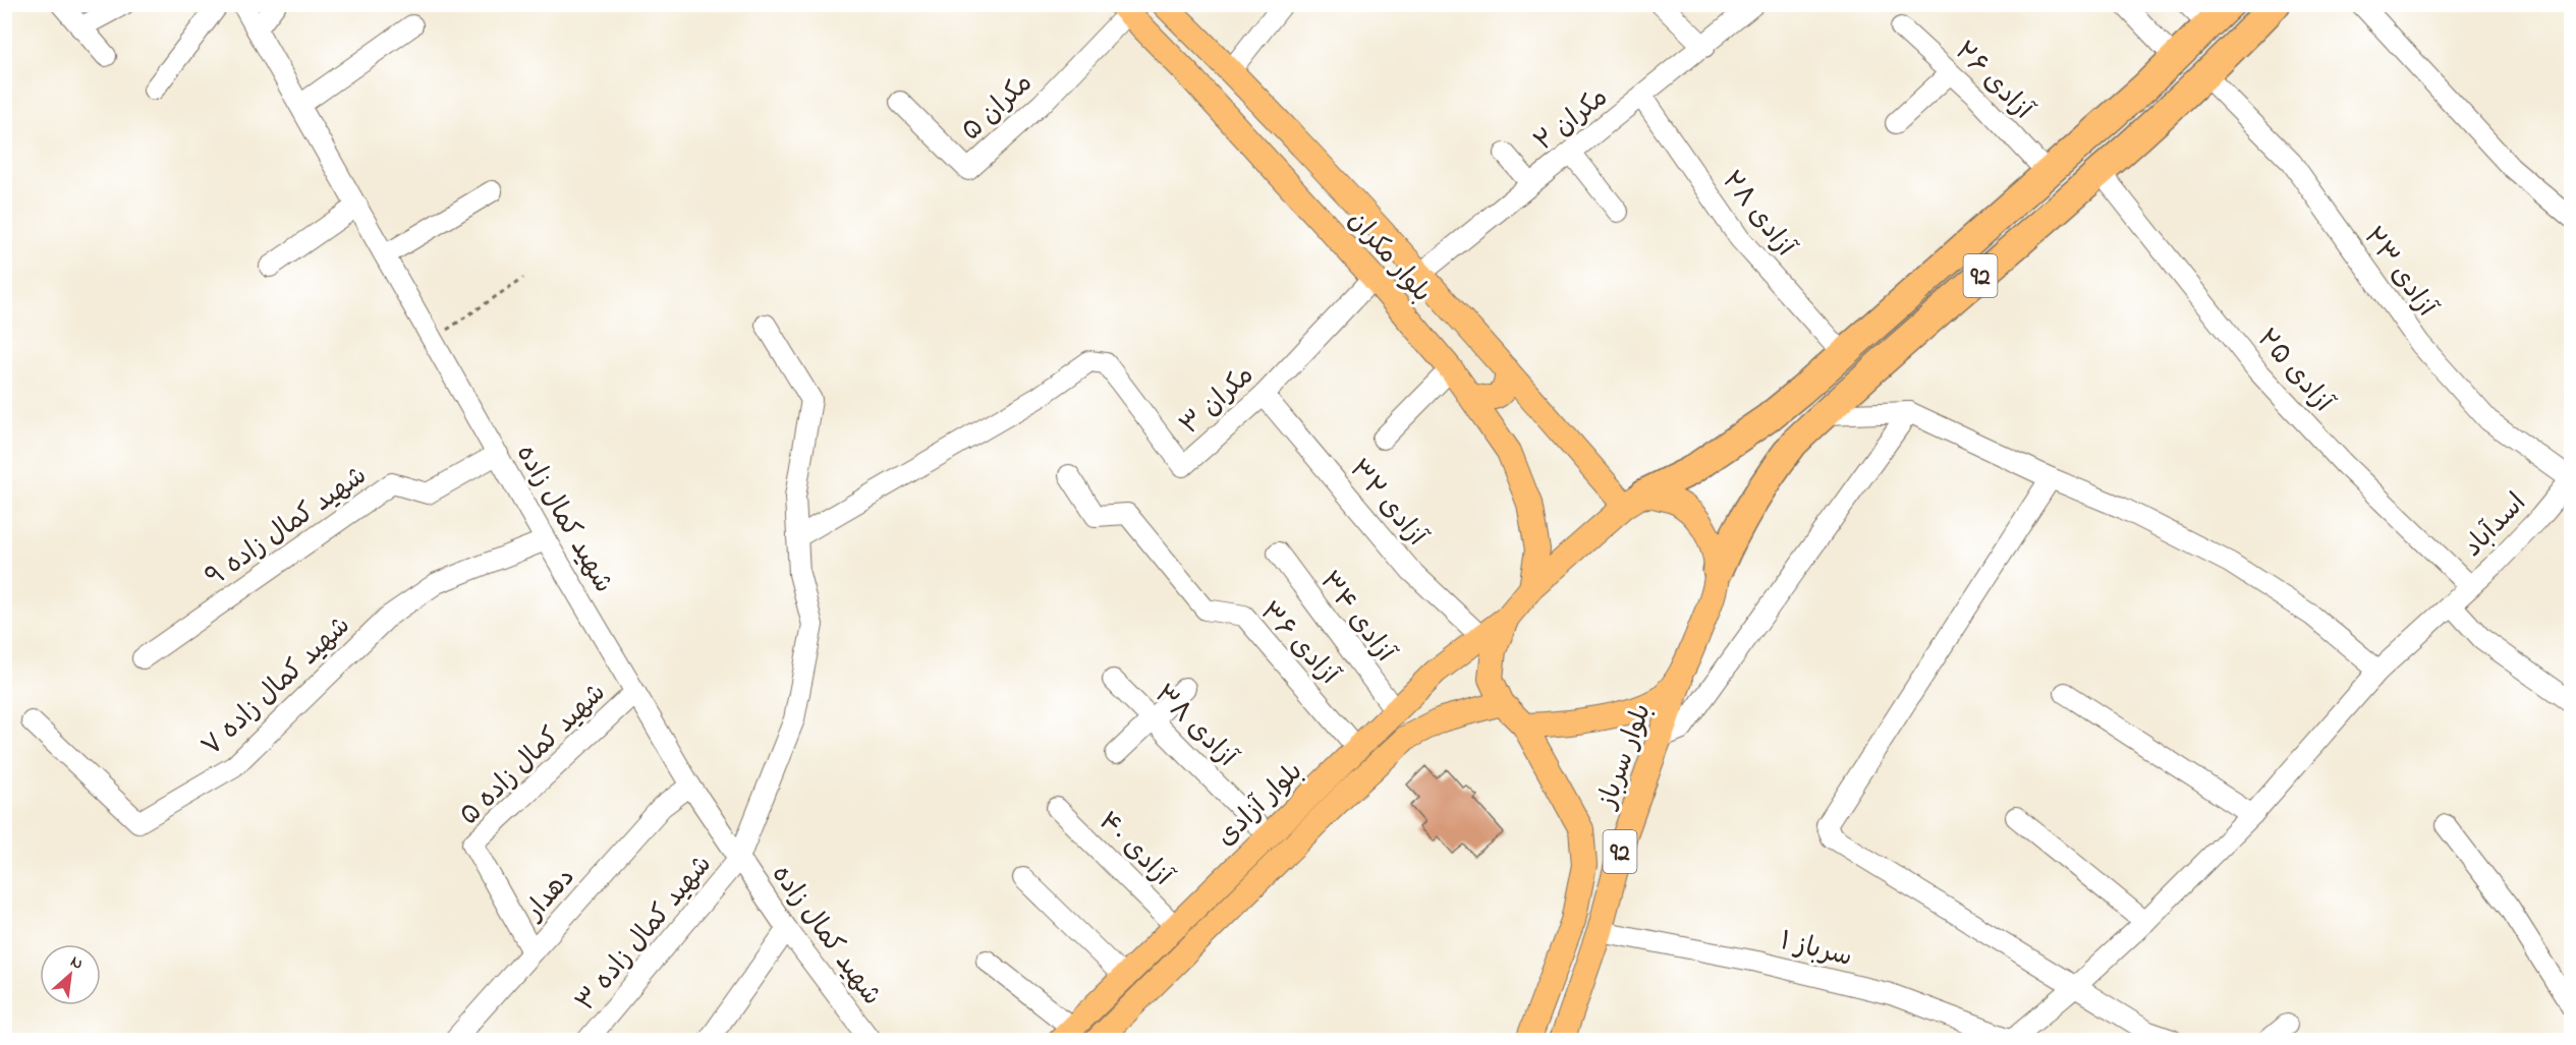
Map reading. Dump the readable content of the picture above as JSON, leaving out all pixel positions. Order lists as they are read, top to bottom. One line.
{"streets":{"highway":["92"],"main road":["بلوار مکران","بلوار سرباز","بلوار آزادی"],"street":["آزادی ۲۶","مکران ۵","مکران ۲","آزادی ۲۸","آزادی ۲۳","آزادی ۲۵","مکران ۳","آزادی ۳۲","شهید کمال زاده","اسدآباد","شهید کمال زاده ۹","آزادی ۳۴","آزادی ۳۶","شهید کمال زاده ۷","آزادی ۳۸","شهید کمال زاده ۵","آزادی ۴۰","دهدار","شهید کمال زاده ۳","سرباز ۱"]},"crossings":[["آزادی ۲۶","92"],["مکران ۵","بلوار مکران"],["مکران ۲","آزادی ۲۸"],["مکران ۲","بلوار مکران"],["آزادی ۲۸","92"],["بلوار مکران","92"],["بلوار مکران","مکران ۳"],["آزادی ۲۳","92"],["آزادی ۲۳","اسدآباد"],["92","آزادی ۲۵"],["92","بلوار سرباز"],["92","بلوار آزادی"],["آزادی ۲۵","اسدآباد"],["مکران ۳","آزادی ۳۲"],["مکران ۳","شهید کمال زاده ۳"],["آزادی ۳۲","بلوار آزادی"],["شهید کمال زاده","شهید کمال زاده ۹"],["شهید کمال زاده","شهید کمال زاده ۷"],["شهید کمال زاده","شهید کمال زاده ۵"],["شهید کمال زاده","دهدار"],["شهید کمال زاده","شهید کمال زاده ۳"],["اسدآباد","سرباز ۱"],["آزادی ۳۴","بلوار آزادی"],["آزادی ۳۶","بلوار آزادی"],["آزادی ۳۸","بلوار آزادی"],["شهید کمال زاده ۵","دهدار"],["بلوار سرباز","سرباز ۱"],["بلوار آزادی","آزادی ۴۰"]],"north":"top right"}
